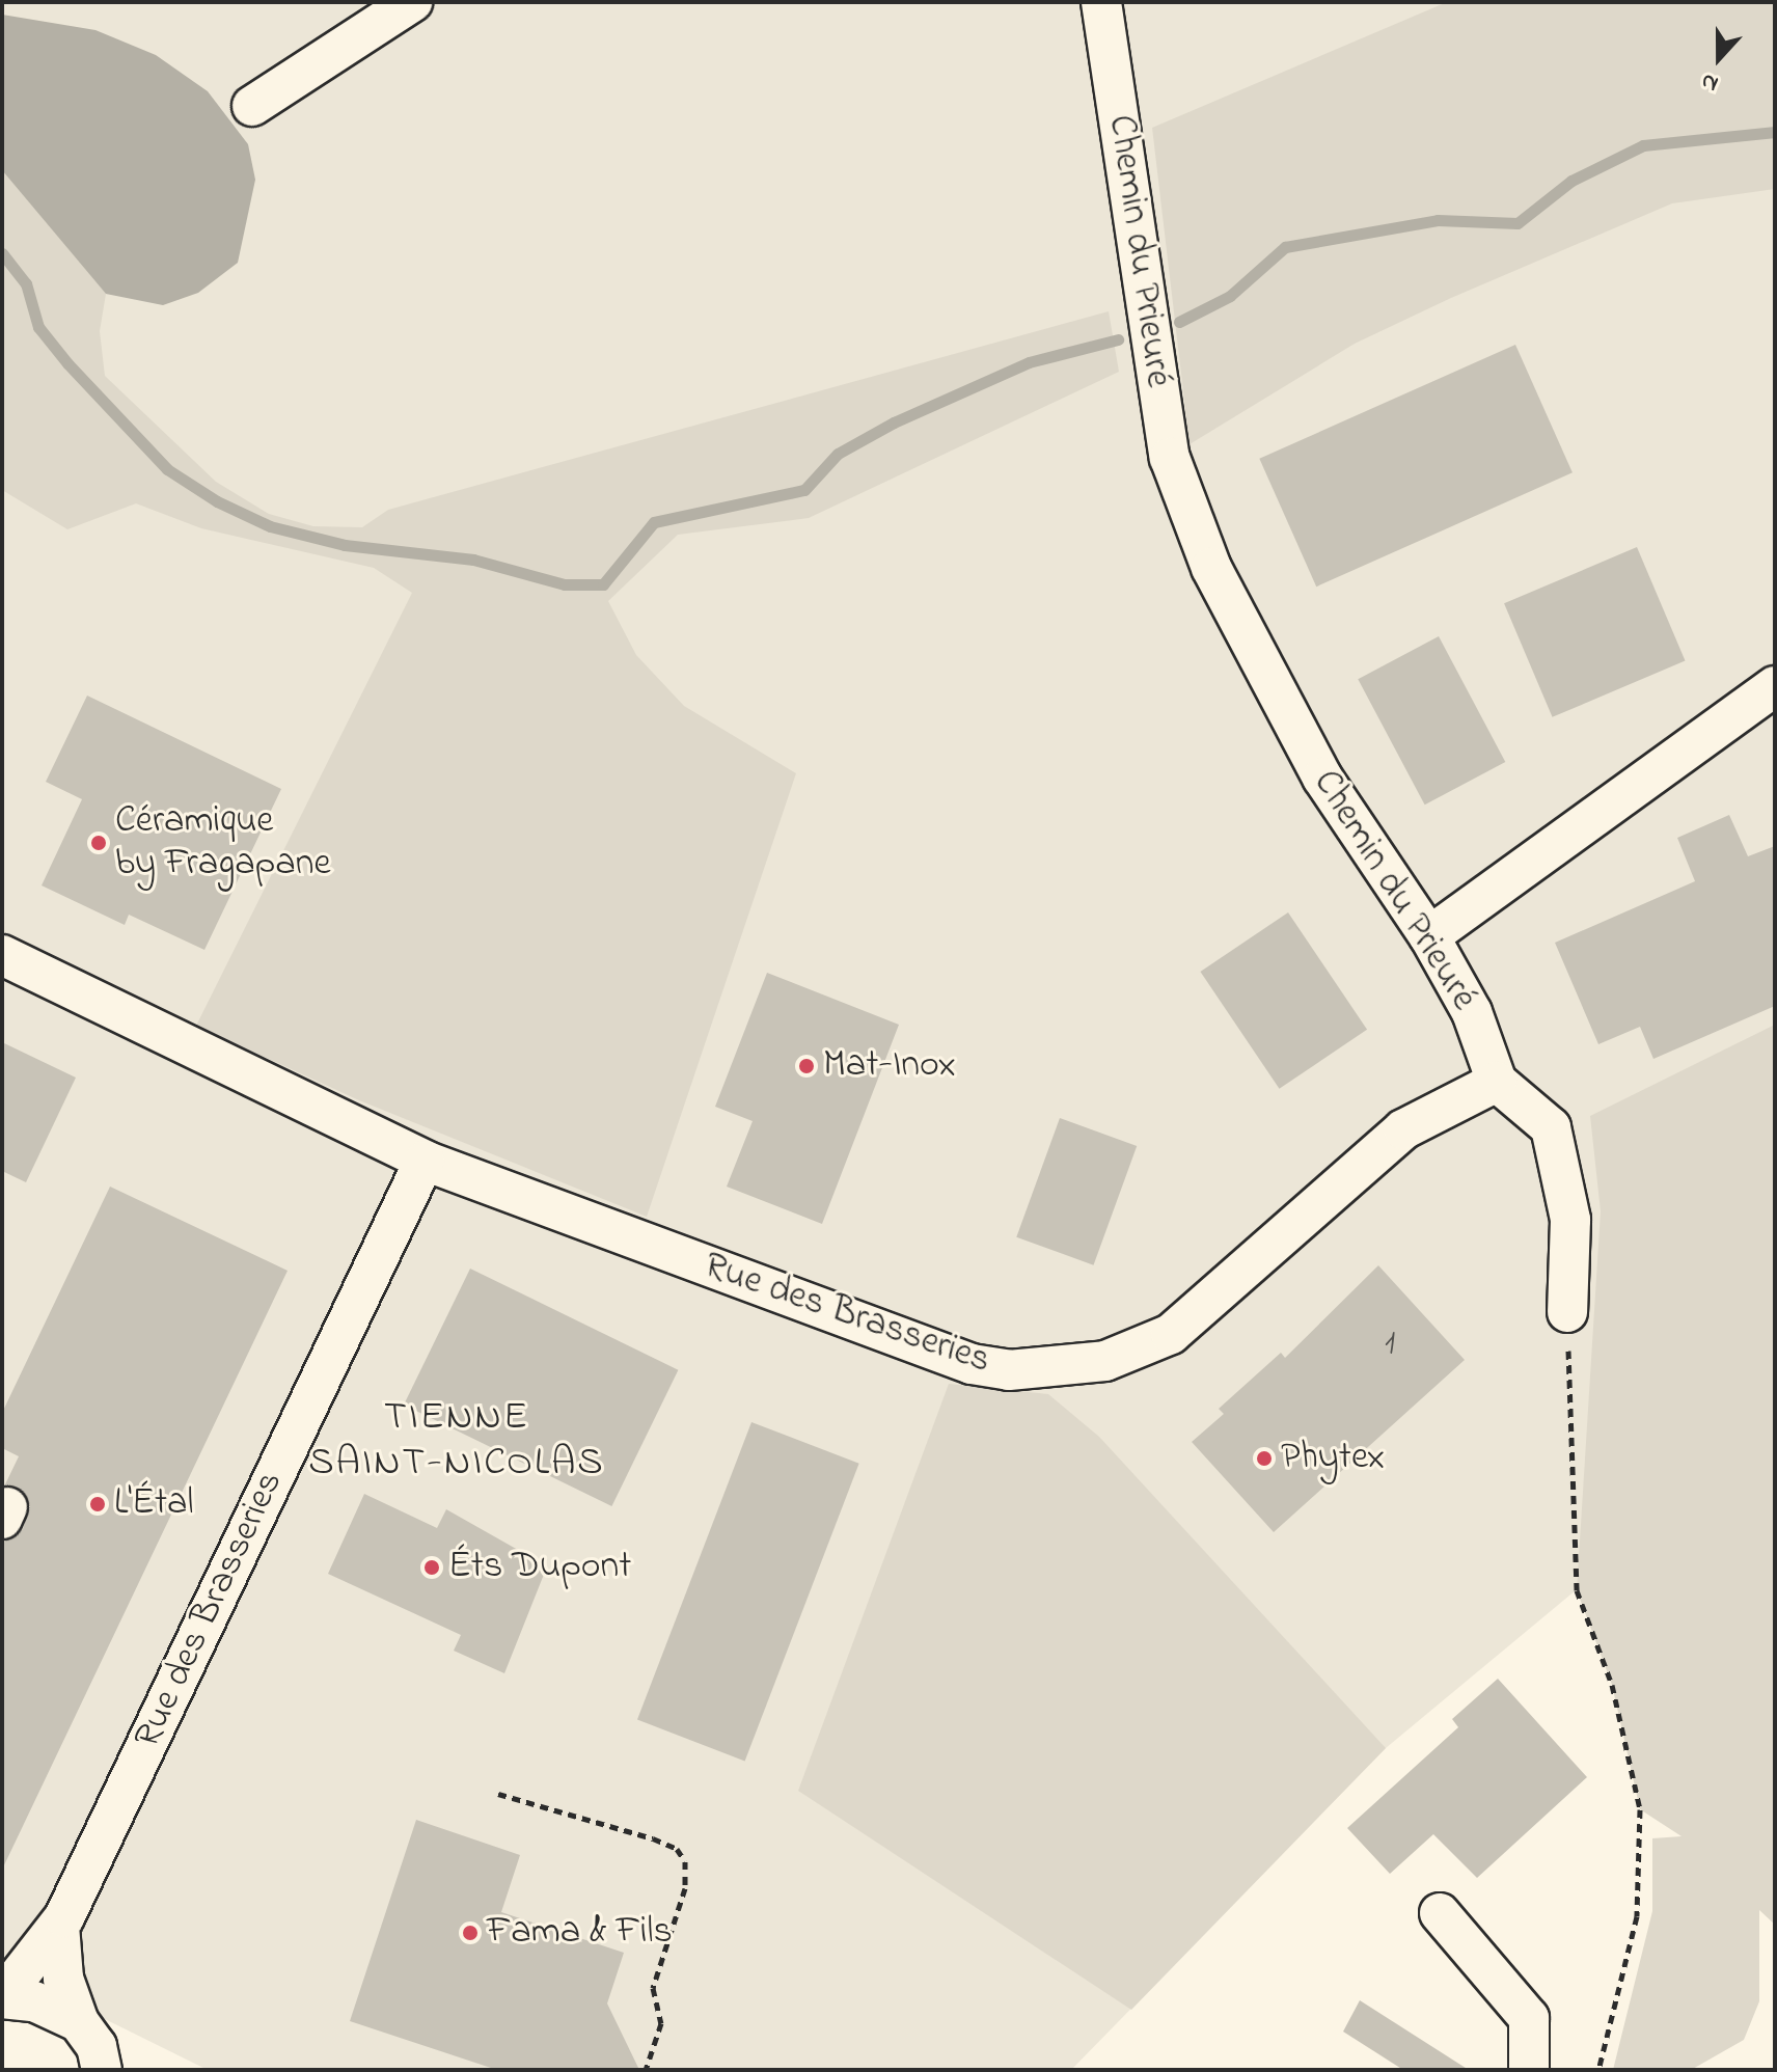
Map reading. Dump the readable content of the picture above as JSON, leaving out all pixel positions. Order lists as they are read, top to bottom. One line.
{"streets":{"street":["Chemin du Prieuré","Rue des Brasseries"]},"crossings":[["Chemin du Prieuré","Rue des Brasseries"]],"districts":["TIENNE SAINT-NICOLAS"],"places":["Céramique by Fragapane","Mat-Inox","Phytex","L'Étal","Éts Dupont","Fama & Fils"],"house_numbers":["1"],"north":"bottom"}
